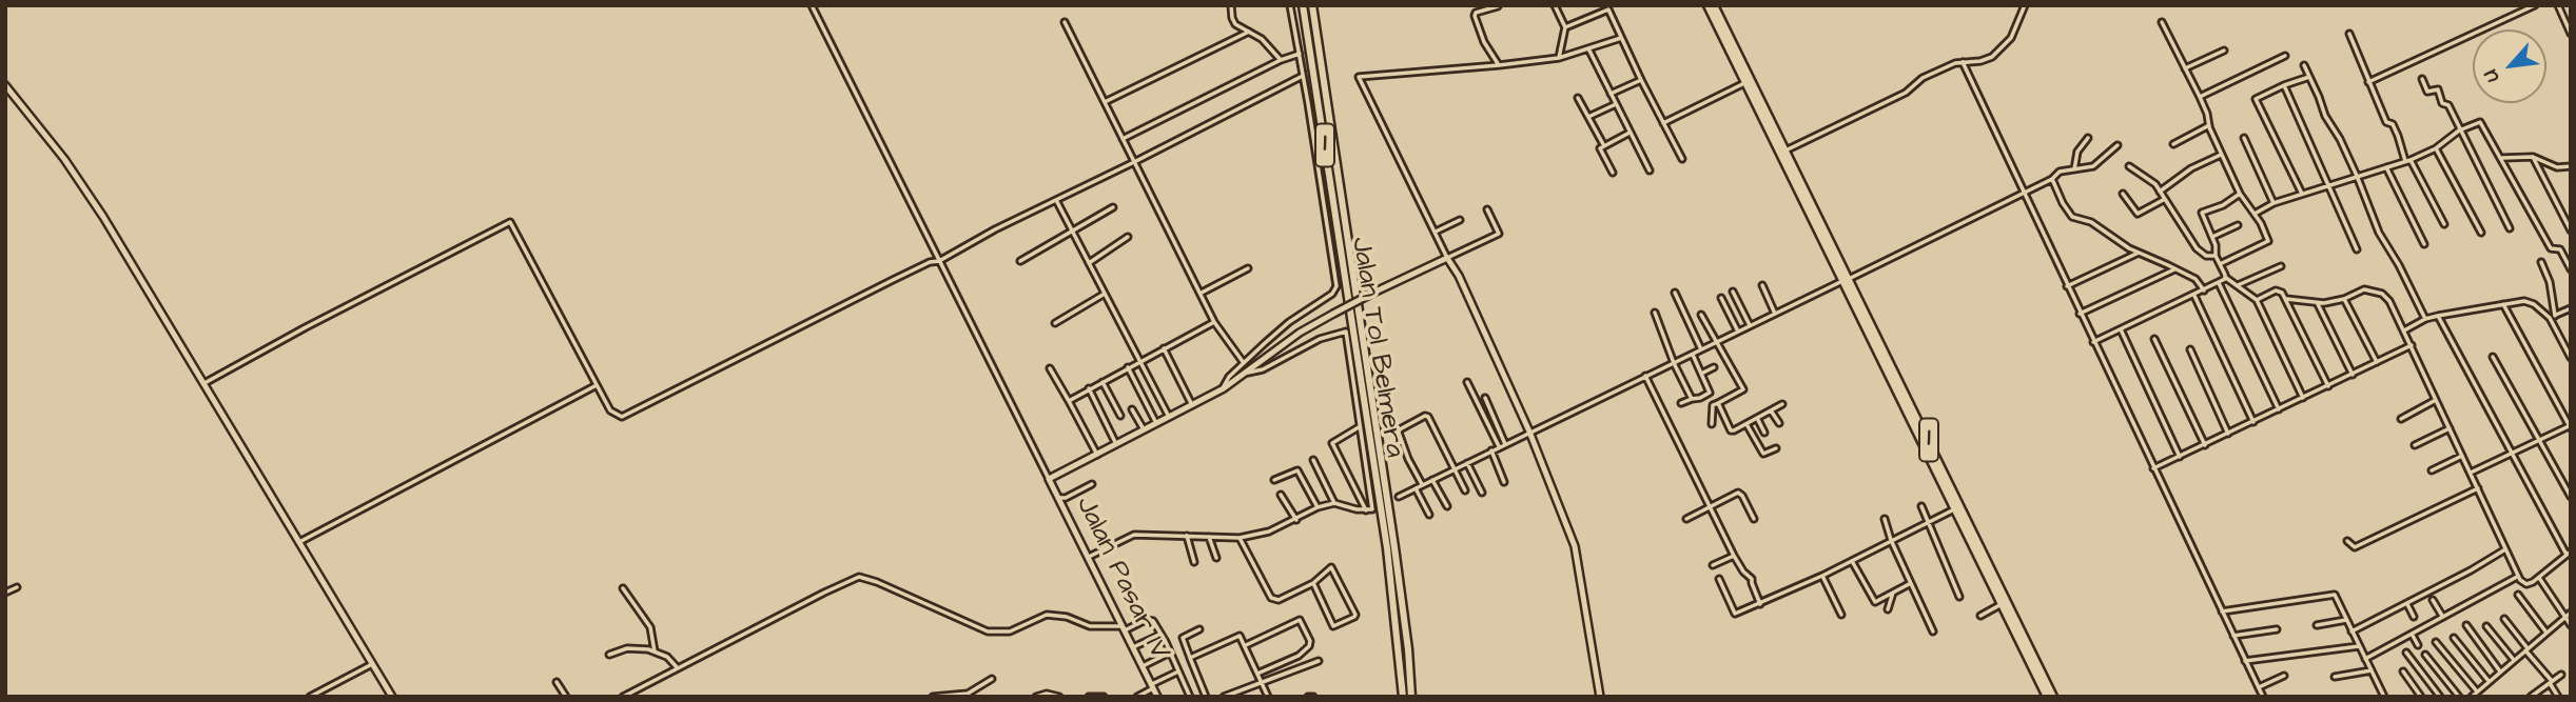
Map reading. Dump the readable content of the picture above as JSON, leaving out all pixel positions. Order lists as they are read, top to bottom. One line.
{"streets":{"highway":["1","Jalan Tol Belmera"],"street":["Jalan Pasar IV"]},"north":"bottom left"}
